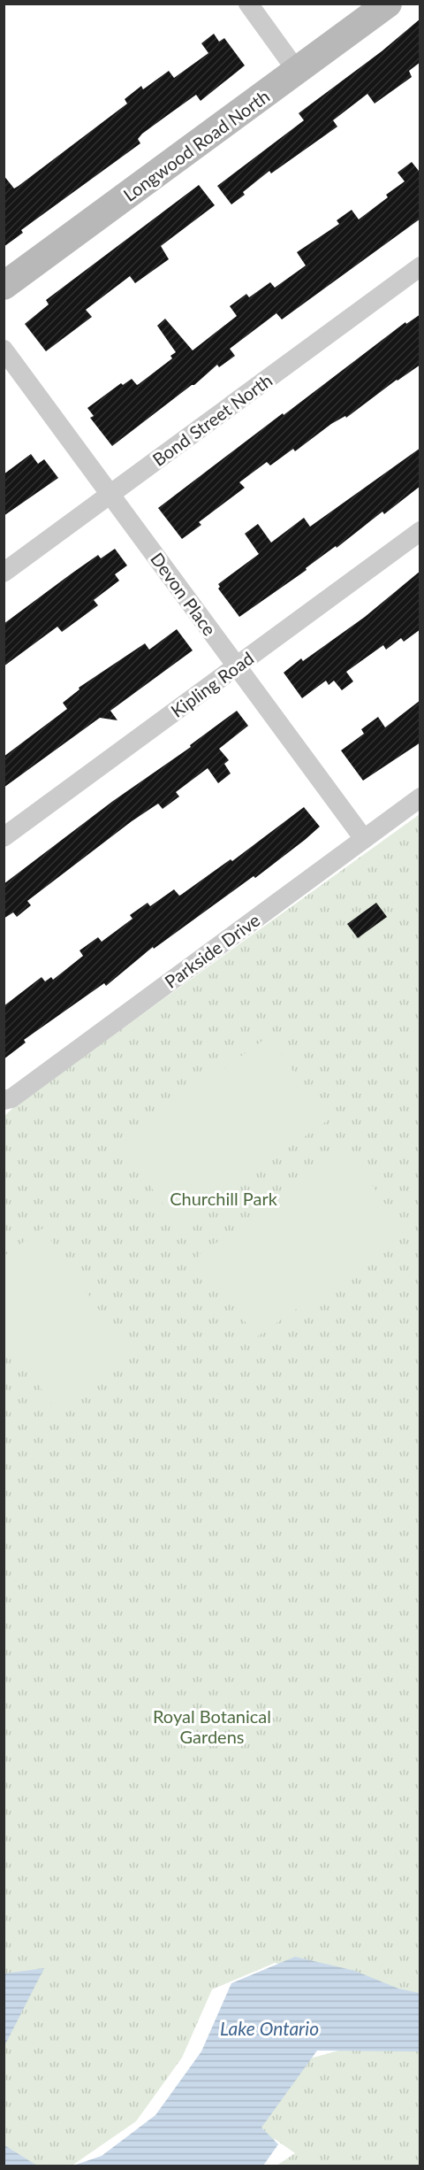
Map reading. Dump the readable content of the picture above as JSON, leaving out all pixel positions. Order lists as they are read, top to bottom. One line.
{"streets":{"street":["Longwood Road North","Bond Street North","Devon Place","Kipling Road","Parkside Drive"]},"crossings":[["Bond Street North","Devon Place"],["Devon Place","Kipling Road"],["Devon Place","Parkside Drive"]],"water":["Lake Ontario"],"parks":["Churchill Park","Royal Botanical Gardens"]}
